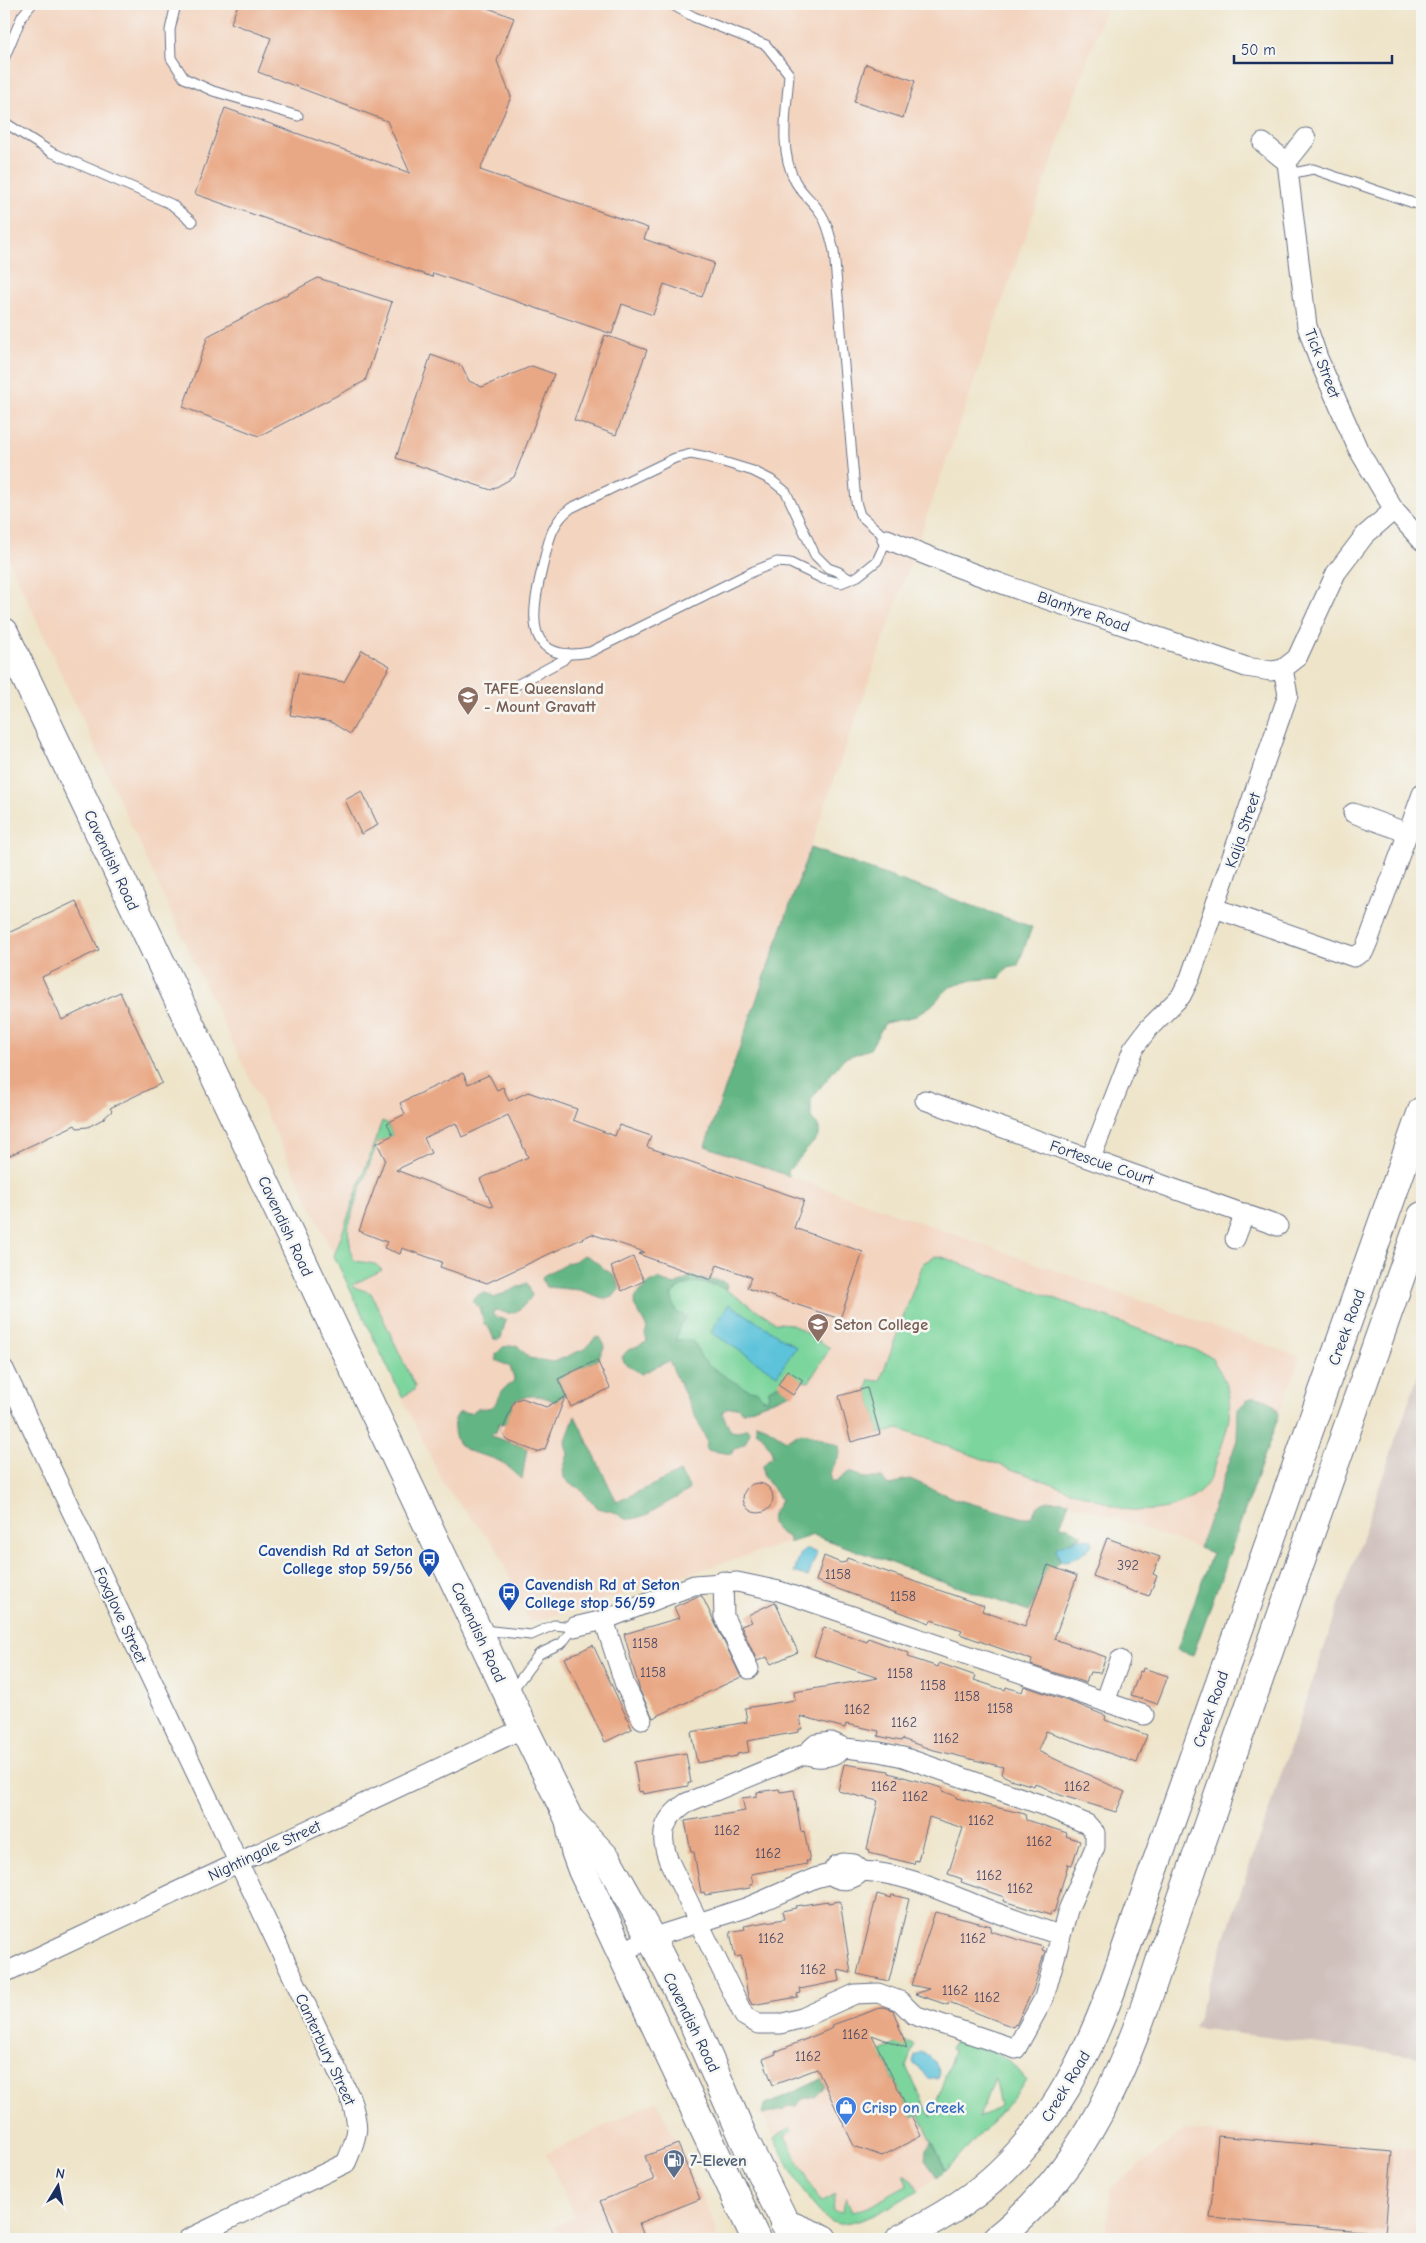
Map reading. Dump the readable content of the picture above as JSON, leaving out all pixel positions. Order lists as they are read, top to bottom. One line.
{"streets":{"main road":["Cavendish Road","Creek Road"],"street":["Tick Street","Blantyre Road","Kaija Street","Fortescue Court","Foxglove Street","Nightingale Street","Canterbury Street"]},"crossings":[["Blantyre Road","Kaija Street"],["Kaija Street","Fortescue Court"],["Cavendish Road","Nightingale Street"],["Foxglove Street","Nightingale Street"],["Foxglove Street","Canterbury Street"],["Nightingale Street","Canterbury Street"]],"places":{"school or university":["TAFE Queensland - Mount Gravatt","Seton College"],"bus stop":["Cavendish Rd at Seton College stop 59/56","Cavendish Rd at Seton College stop 56/59"],"shop":["Crisp on Creek"],"fuel station":["7-Eleven"]},"house_numbers":["392","1158","1158","1158","1158","1158","1158","1158","1158","1162","1162","1162","1162","1162","1162","1162","1162","1162","1162","1162","1162","1162","1162","1162","1162","1162","1162","1162"],"scale_bar":"50 m","north":"top"}
